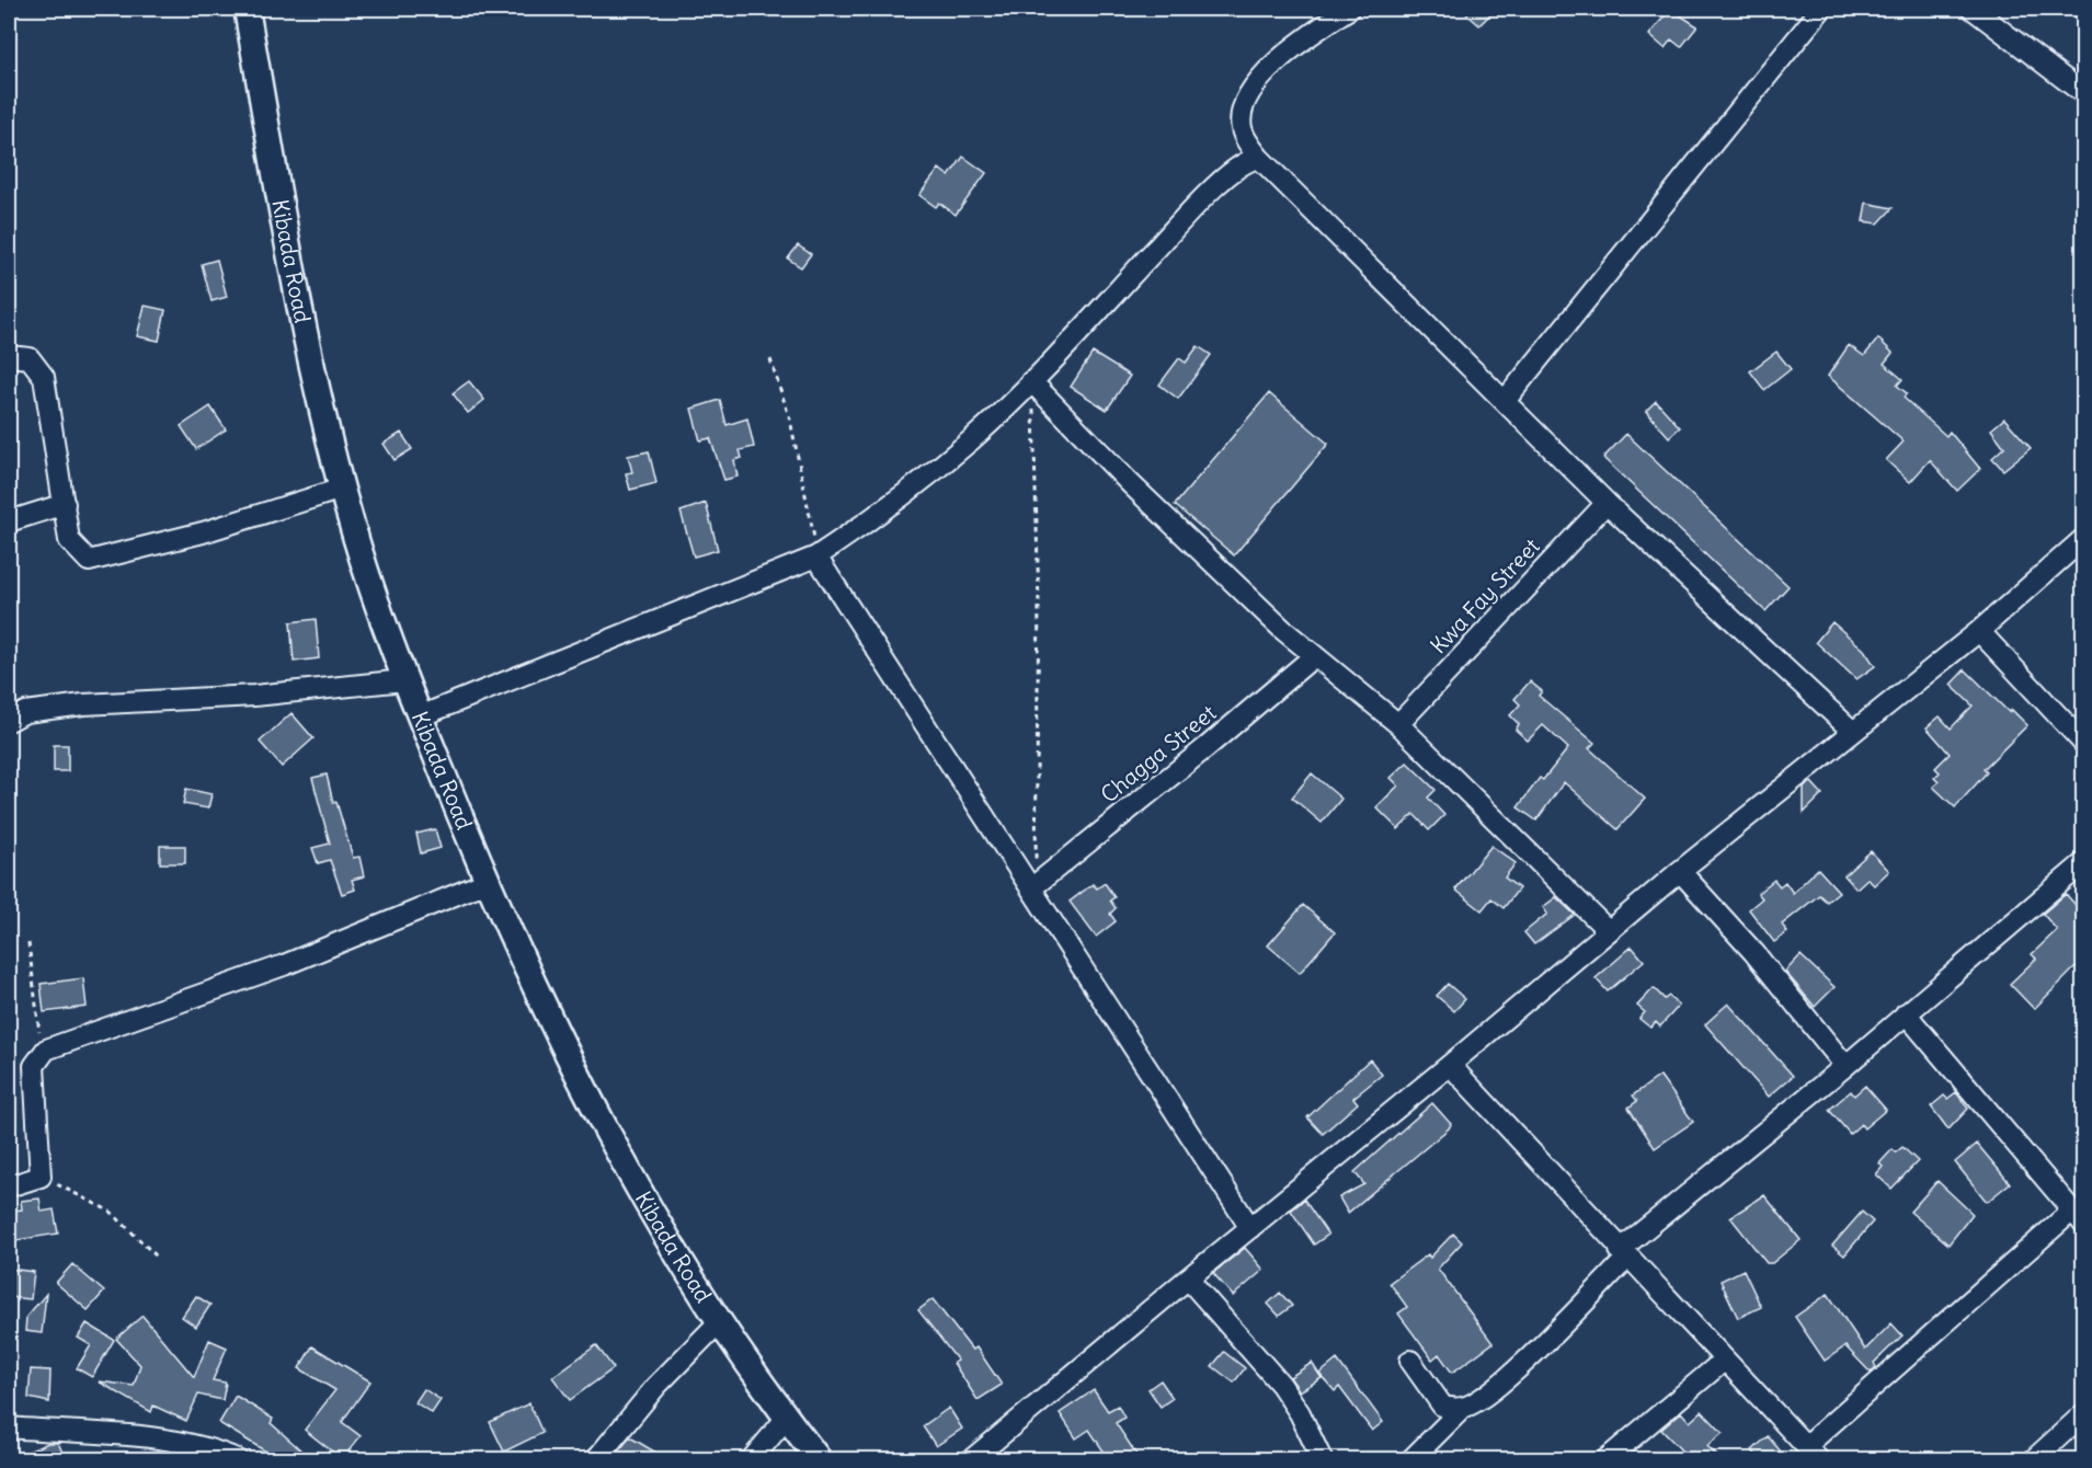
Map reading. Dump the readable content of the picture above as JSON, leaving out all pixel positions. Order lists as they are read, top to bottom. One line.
{"streets":{"main road":["Kibada Road"],"street":["Kwa Fay Street","Chagga Street"]}}
